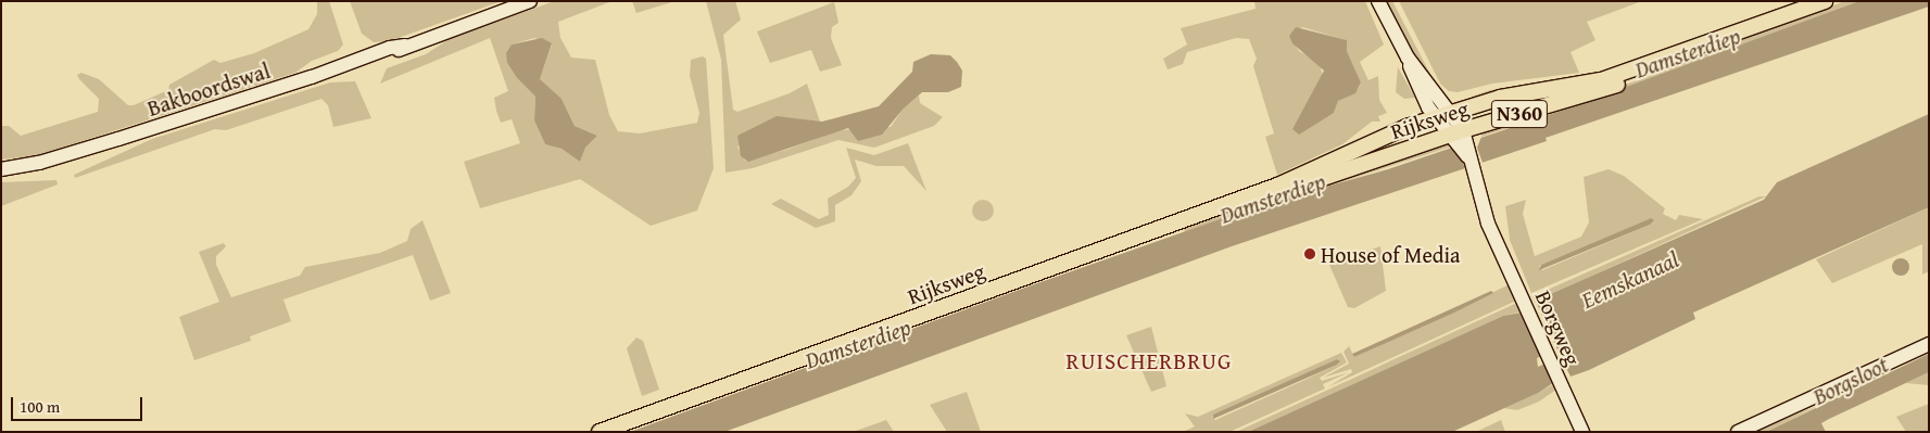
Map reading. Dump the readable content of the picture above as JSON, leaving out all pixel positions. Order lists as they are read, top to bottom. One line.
{"streets":{"main road":["Bakboordswal","N360","Rijksweg","Borgweg"]},"crossings":[["Rijksweg","Borgweg"]],"districts":["RUISCHERBRUG"],"water":["Damsterdiep","Eemskanaal","Borgsloot"],"places":["House of Media"],"scale_bar":"100 m"}
